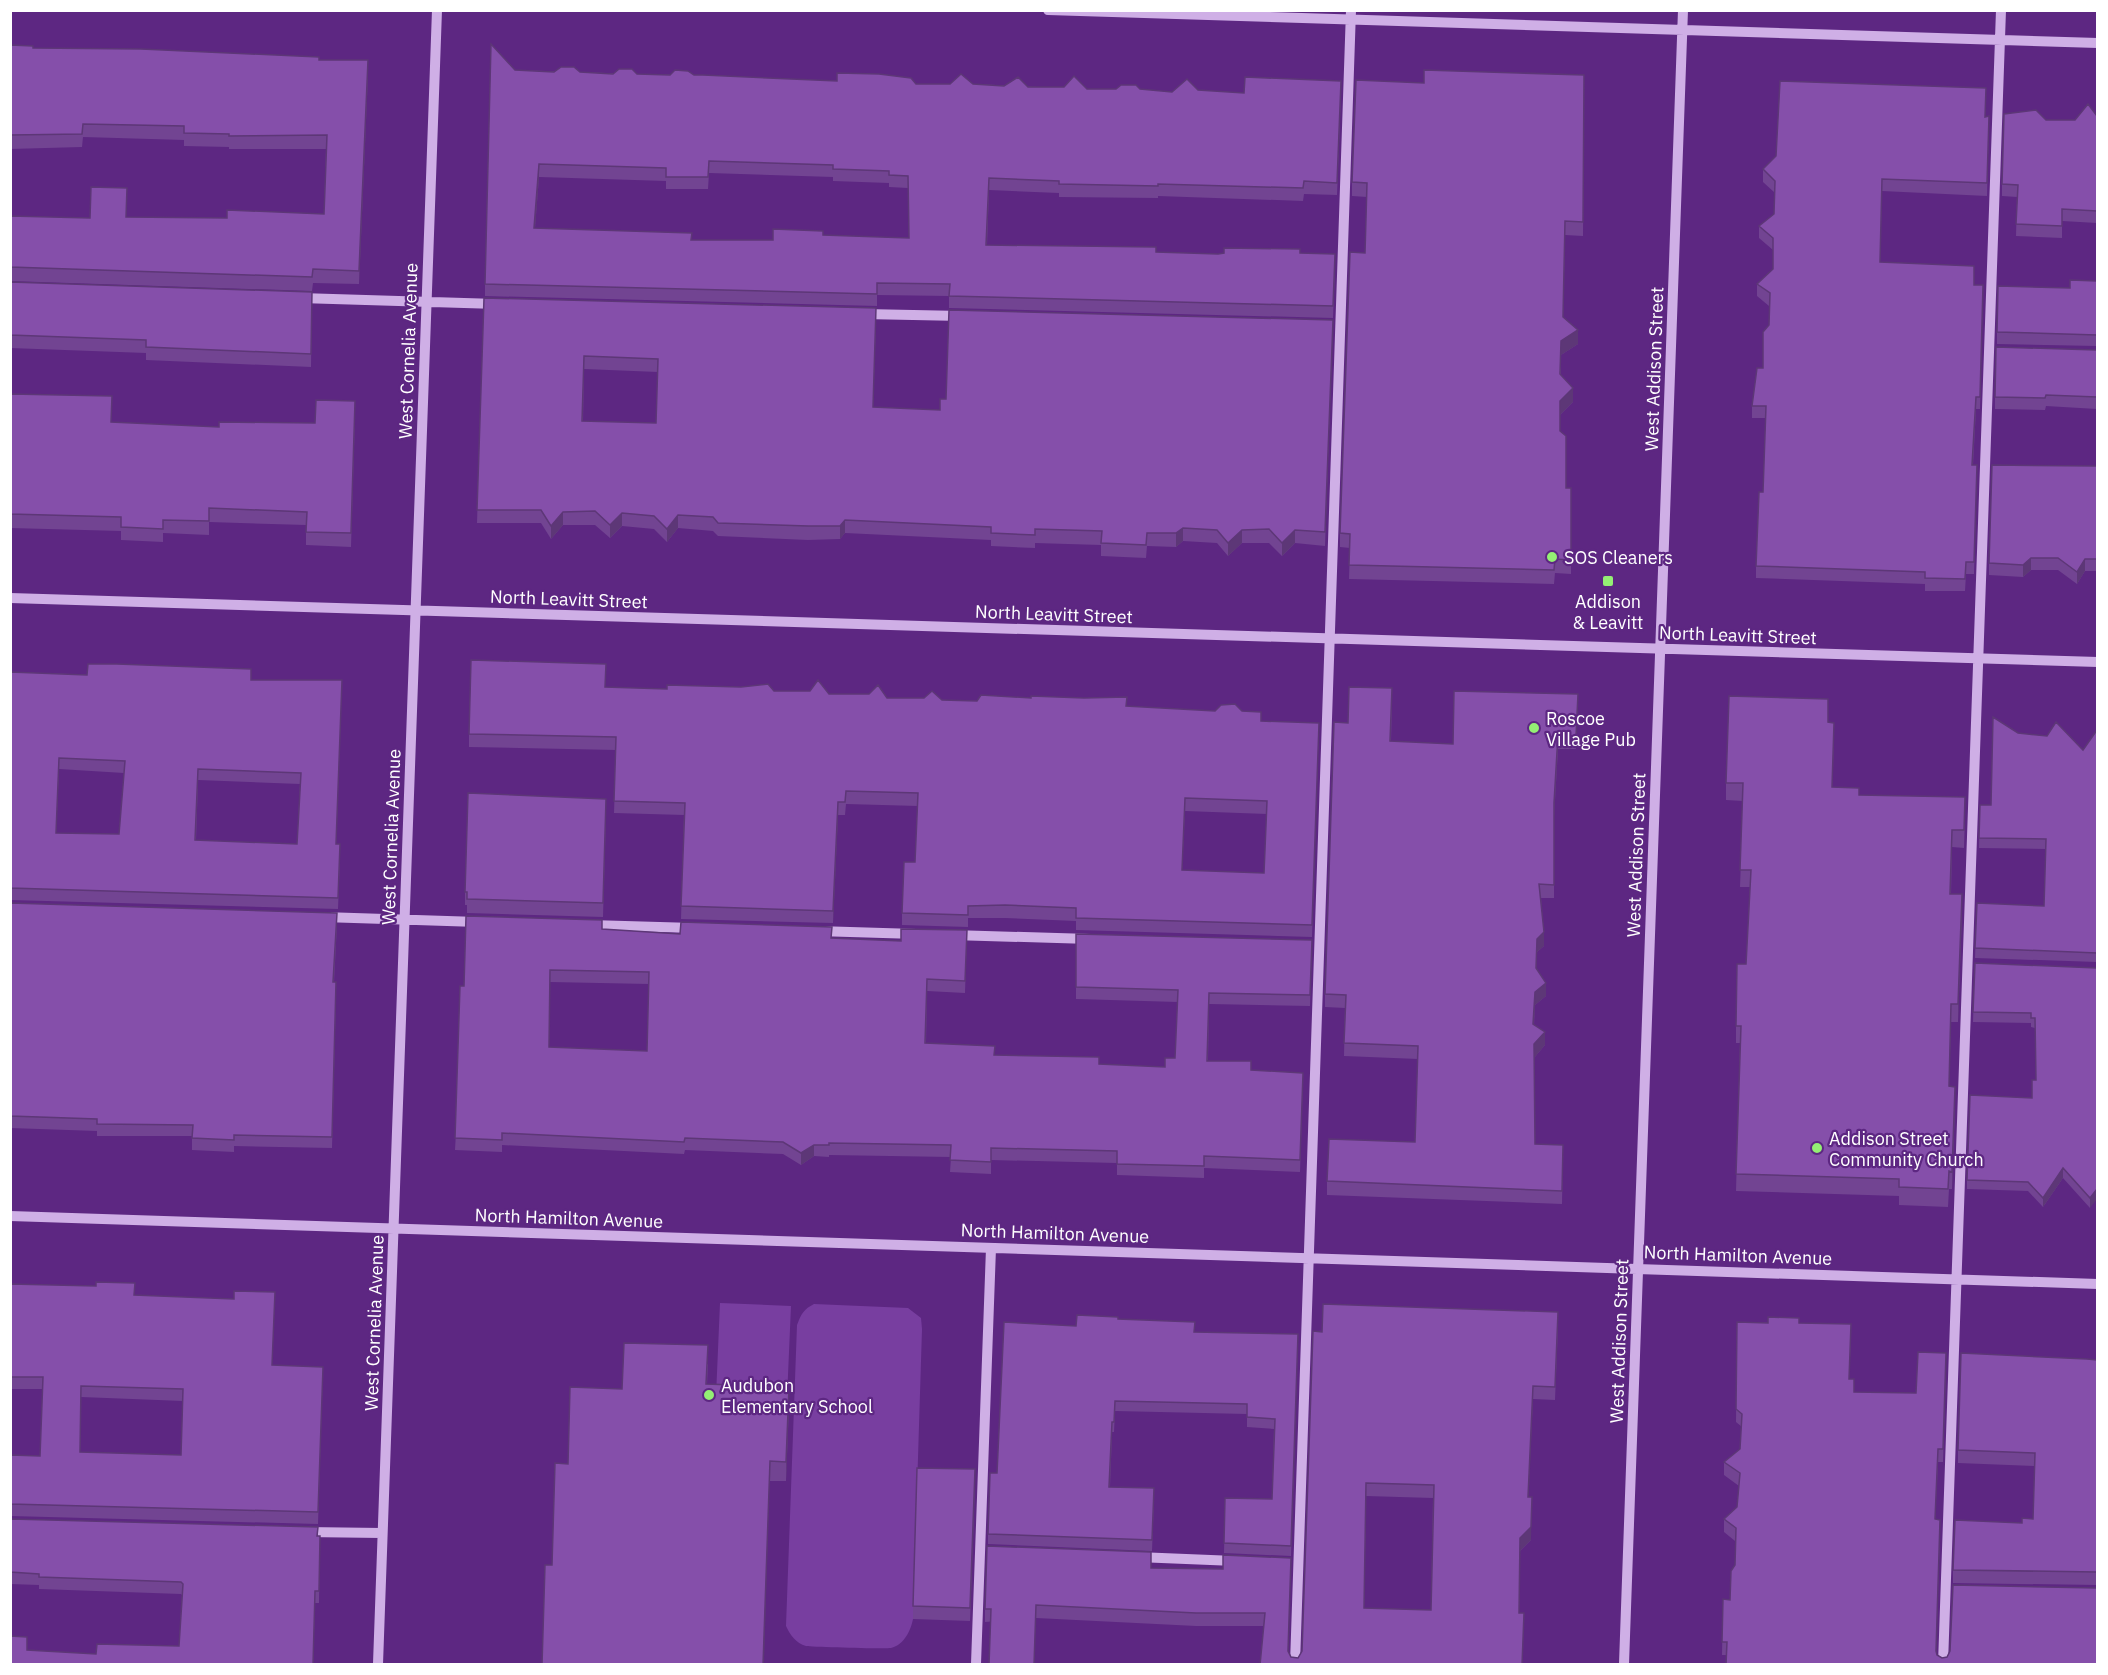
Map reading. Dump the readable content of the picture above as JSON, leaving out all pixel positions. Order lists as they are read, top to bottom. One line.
{"streets":{"street":["West Cornelia Avenue","West Addison Street","North Leavitt Street","North Hamilton Avenue"]},"crossings":[["West Cornelia Avenue","North Leavitt Street"],["West Cornelia Avenue","North Hamilton Avenue"],["West Addison Street","North Leavitt Street"],["West Addison Street","North Hamilton Avenue"]],"places":{"other":["SOS Cleaners","Roscoe Village Pub","Addison Street Community Church","Audubon Elementary School"],"transit":["Addison & Leavitt"]}}
